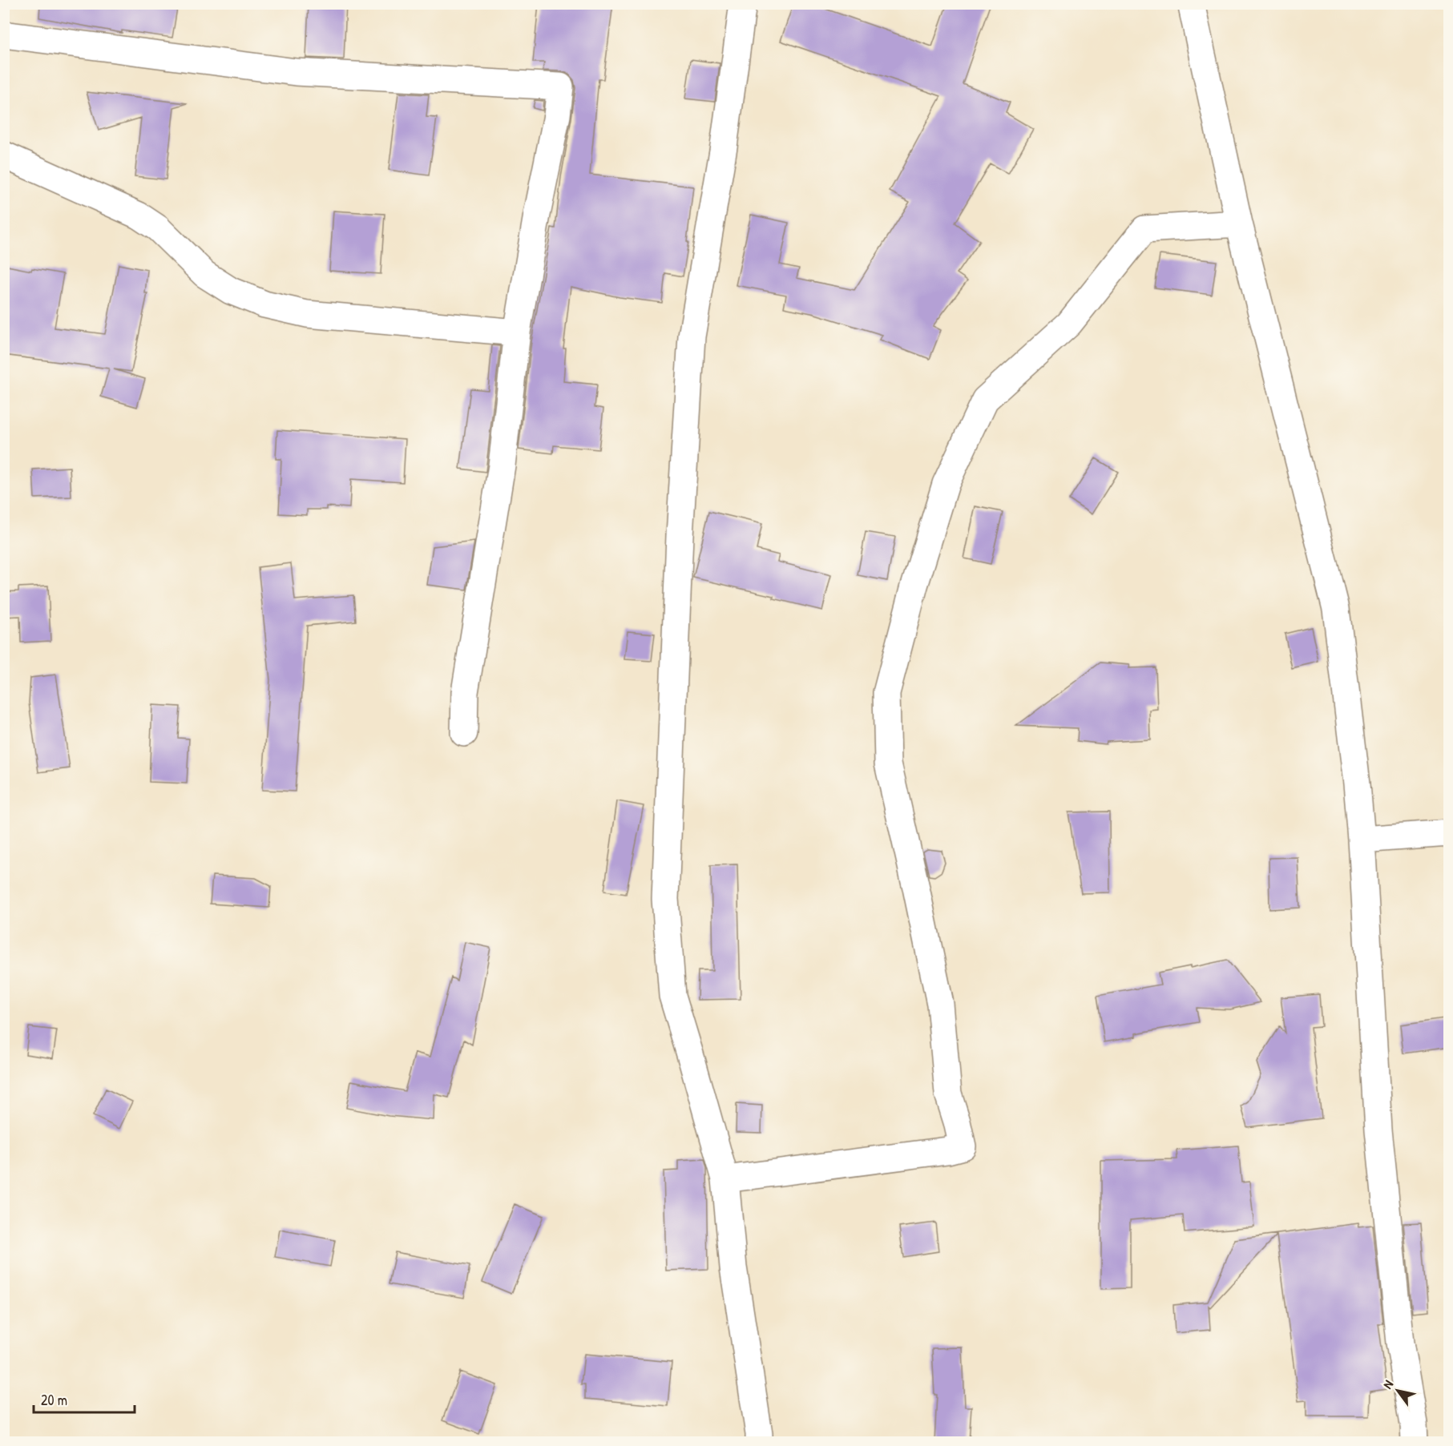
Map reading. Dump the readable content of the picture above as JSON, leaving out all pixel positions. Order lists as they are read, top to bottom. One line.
{"scale_bar":"20 m","north":"top left"}
